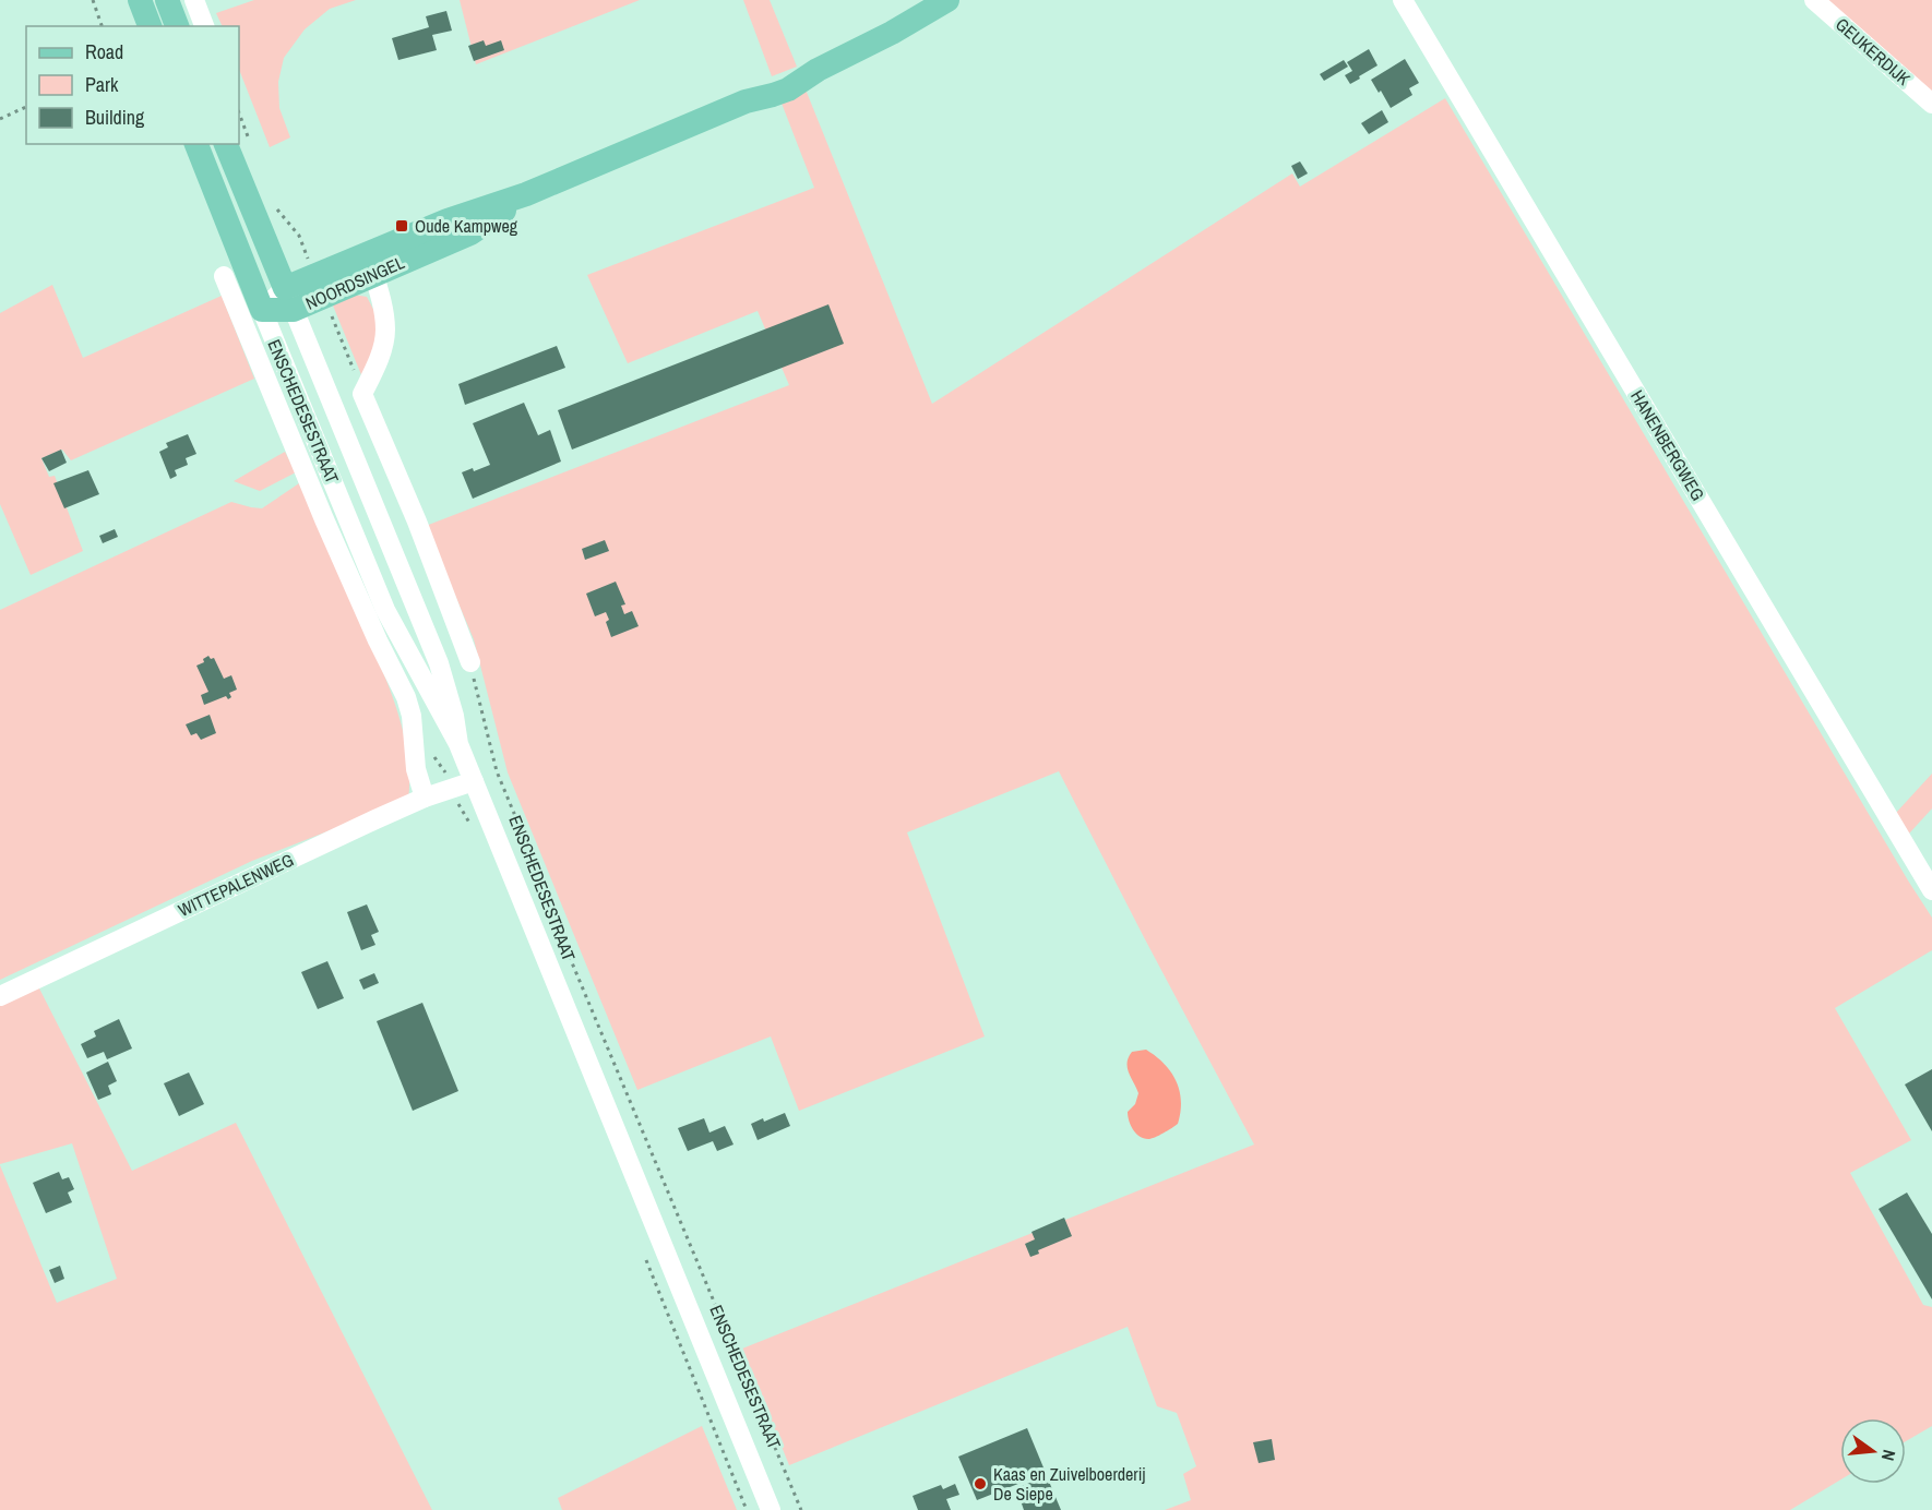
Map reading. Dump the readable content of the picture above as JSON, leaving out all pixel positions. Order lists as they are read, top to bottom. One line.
{"streets":{"main road":["NOORDSINGEL","ENSCHEDESESTRAAT"],"street":["GEUKERDIJK","HANENBERGWEG","WITTEPALENWEG"]},"crossings":[["NOORDSINGEL","ENSCHEDESESTRAAT"],["ENSCHEDESESTRAAT","WITTEPALENWEG"]],"places":{"transit":["Oude Kampweg"],"other":["Kaas en Zuivelboerderij De Siepe"]},"legend":["Road","Park","Building"],"north":"right"}
